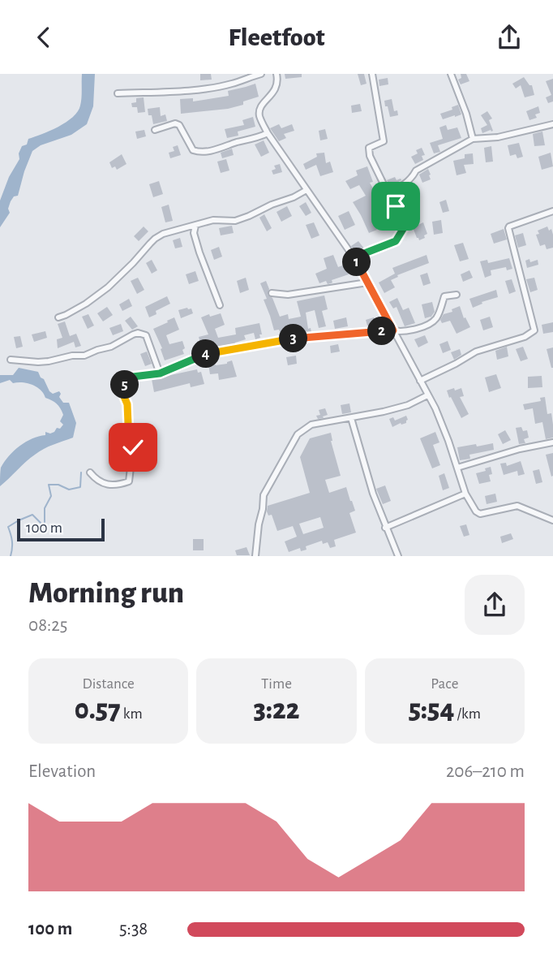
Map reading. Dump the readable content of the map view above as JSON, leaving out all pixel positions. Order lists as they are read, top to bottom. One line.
{"scale_bar":"100 m","page":{"header":"Fleetfoot","pins":["1","2","3","4","5"],"scale":"100 m","heading":["Morning run","08:25"],"stats":[["Distance","0.57 km"],["Time","3:22"],["Pace","5:54 /km"]],"chart":["Elevation","206–210 m"],"list":[{"name":"100 m","note":"5:38"}]}}
